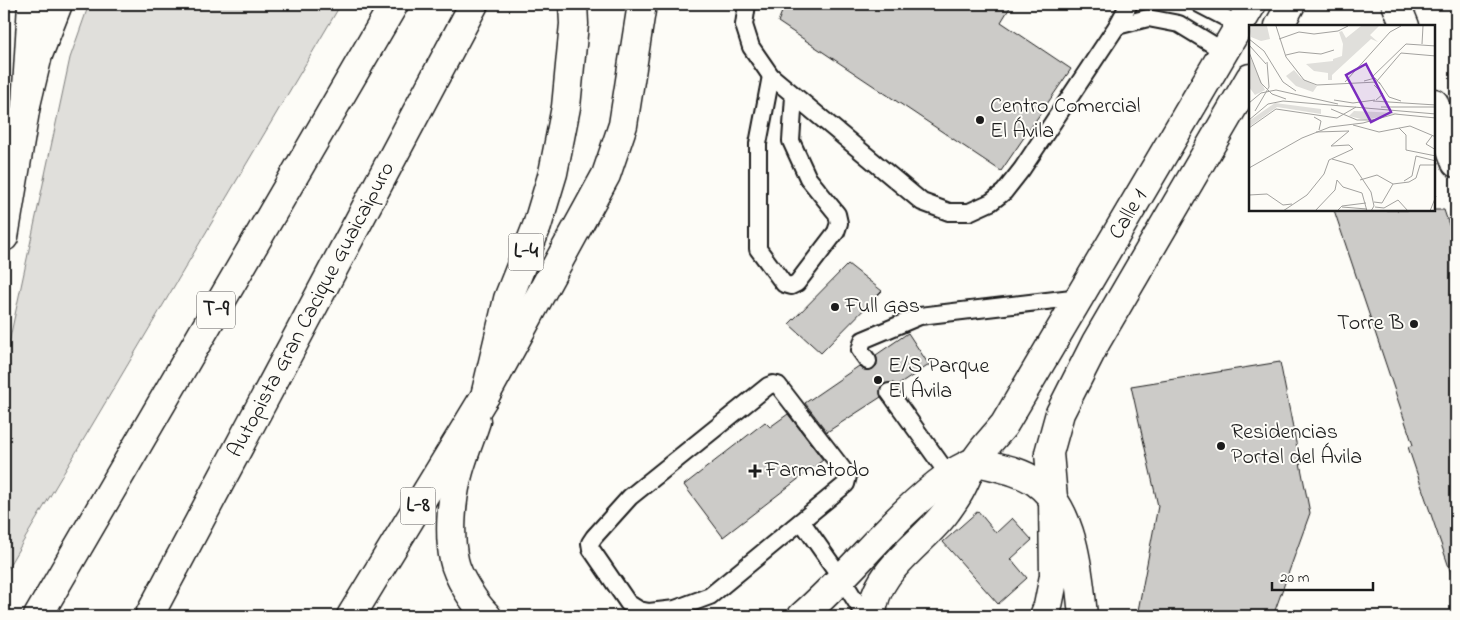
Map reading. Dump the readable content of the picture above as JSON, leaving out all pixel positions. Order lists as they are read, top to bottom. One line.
{"streets":{"main road":["Calle 1","L-4","T-9","Autopista Gran Cacique Guaicaipuro","L-8"]},"crossings":[["L-4","L-8"]],"places":{"other":["Centro Comercial El Ávila","Full Gas","Torre B","E/S Parque El Ávila","Residencias Portal del Ávila"],"health":["Farmatodo"]},"scale_bar":"20 m"}
